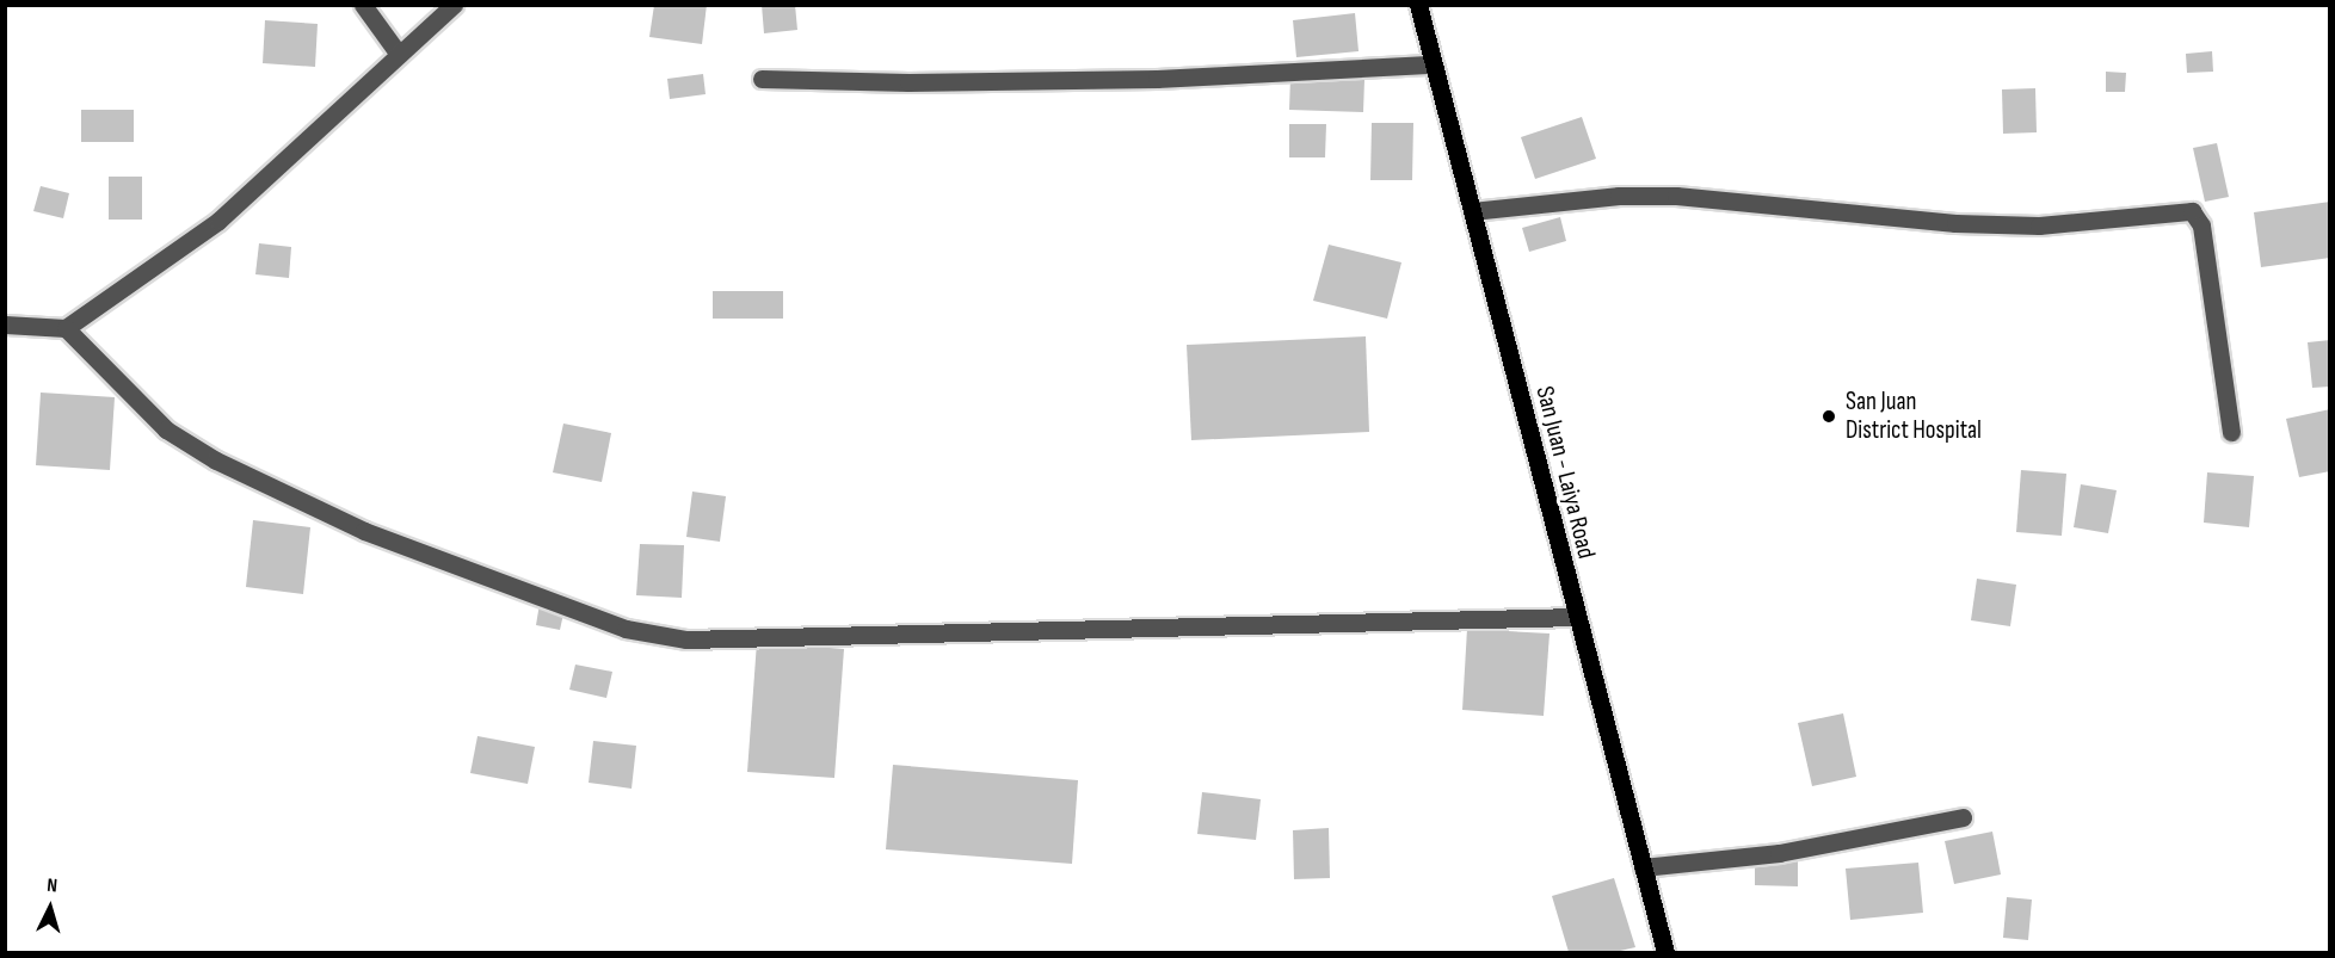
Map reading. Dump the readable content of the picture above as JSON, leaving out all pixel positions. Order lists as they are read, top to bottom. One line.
{"streets":{"main road":["San Juan - Laiya Road"]},"places":["San Juan District Hospital"],"north":"top"}
